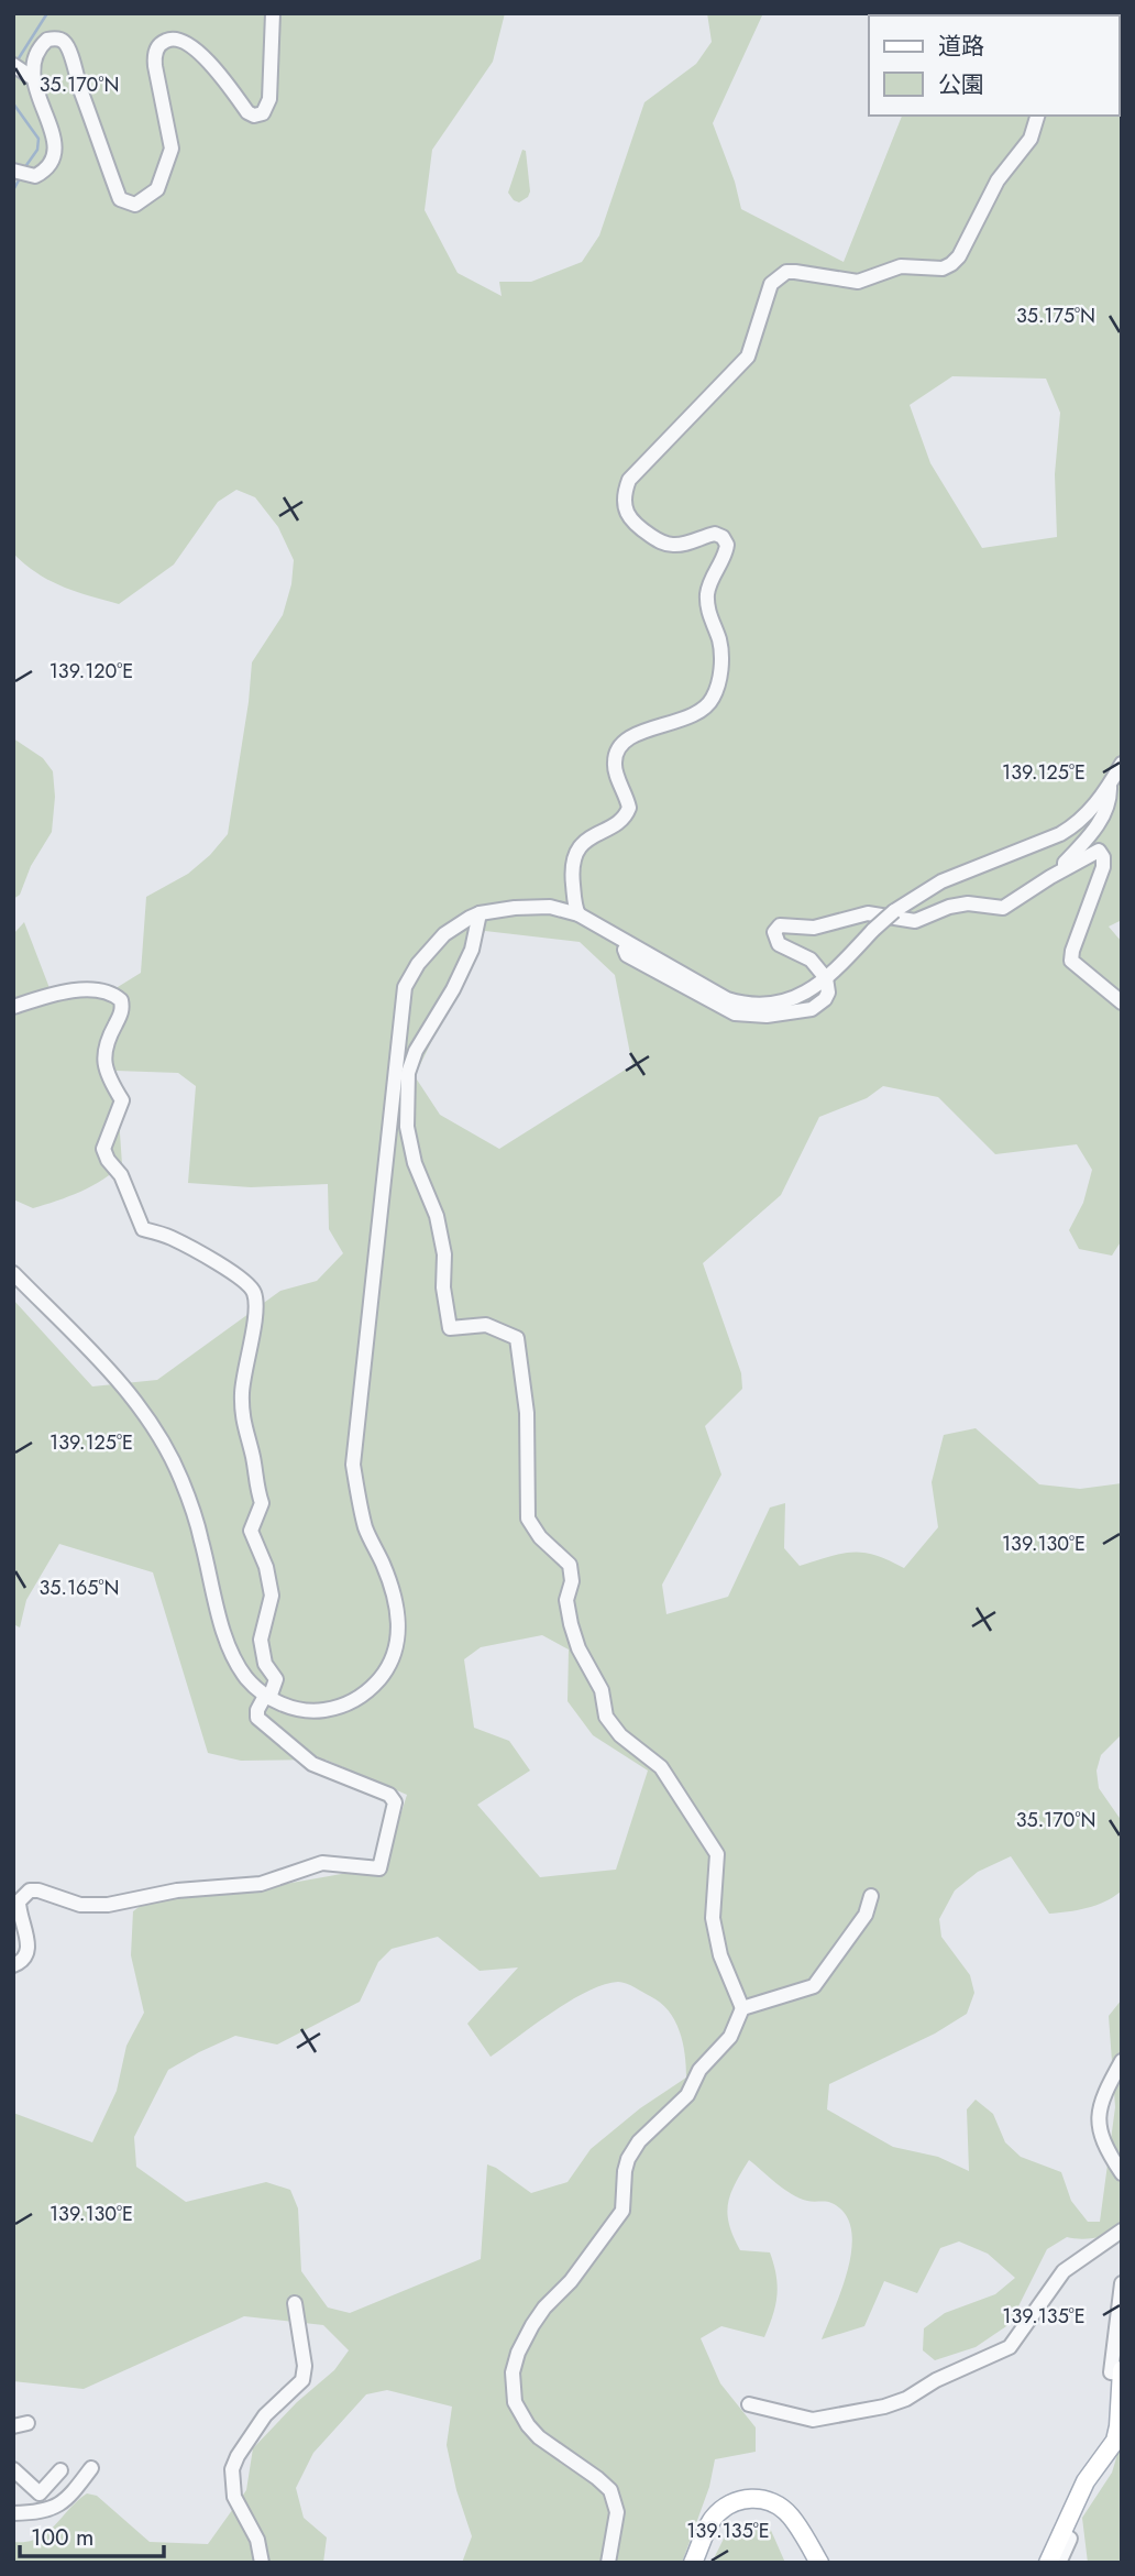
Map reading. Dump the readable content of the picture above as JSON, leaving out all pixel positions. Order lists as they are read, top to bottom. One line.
{"legend":["道路","公園"],"scale_bar":"100 m","coordinates":["35.170°N","35.175°N","139.120°E","139.125°E","139.130°E","35.165°N","139.135°E"]}
